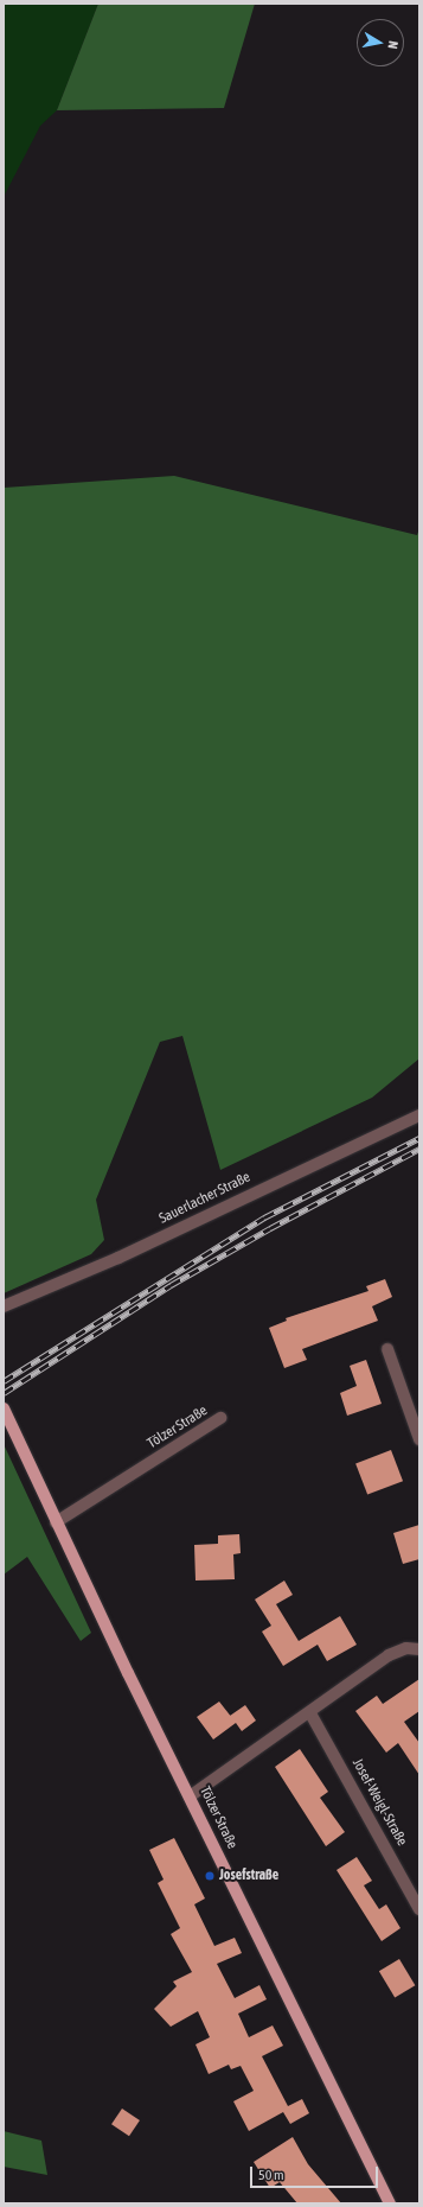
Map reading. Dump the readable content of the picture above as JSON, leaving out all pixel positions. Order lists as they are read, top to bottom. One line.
{"streets":{"main road":["Tölzer Straße"],"street":["Sauerlacher Straße","Josef-Weigl-Straße"]},"places":["Josefstraße"],"scale_bar":"50 m","north":"right"}
